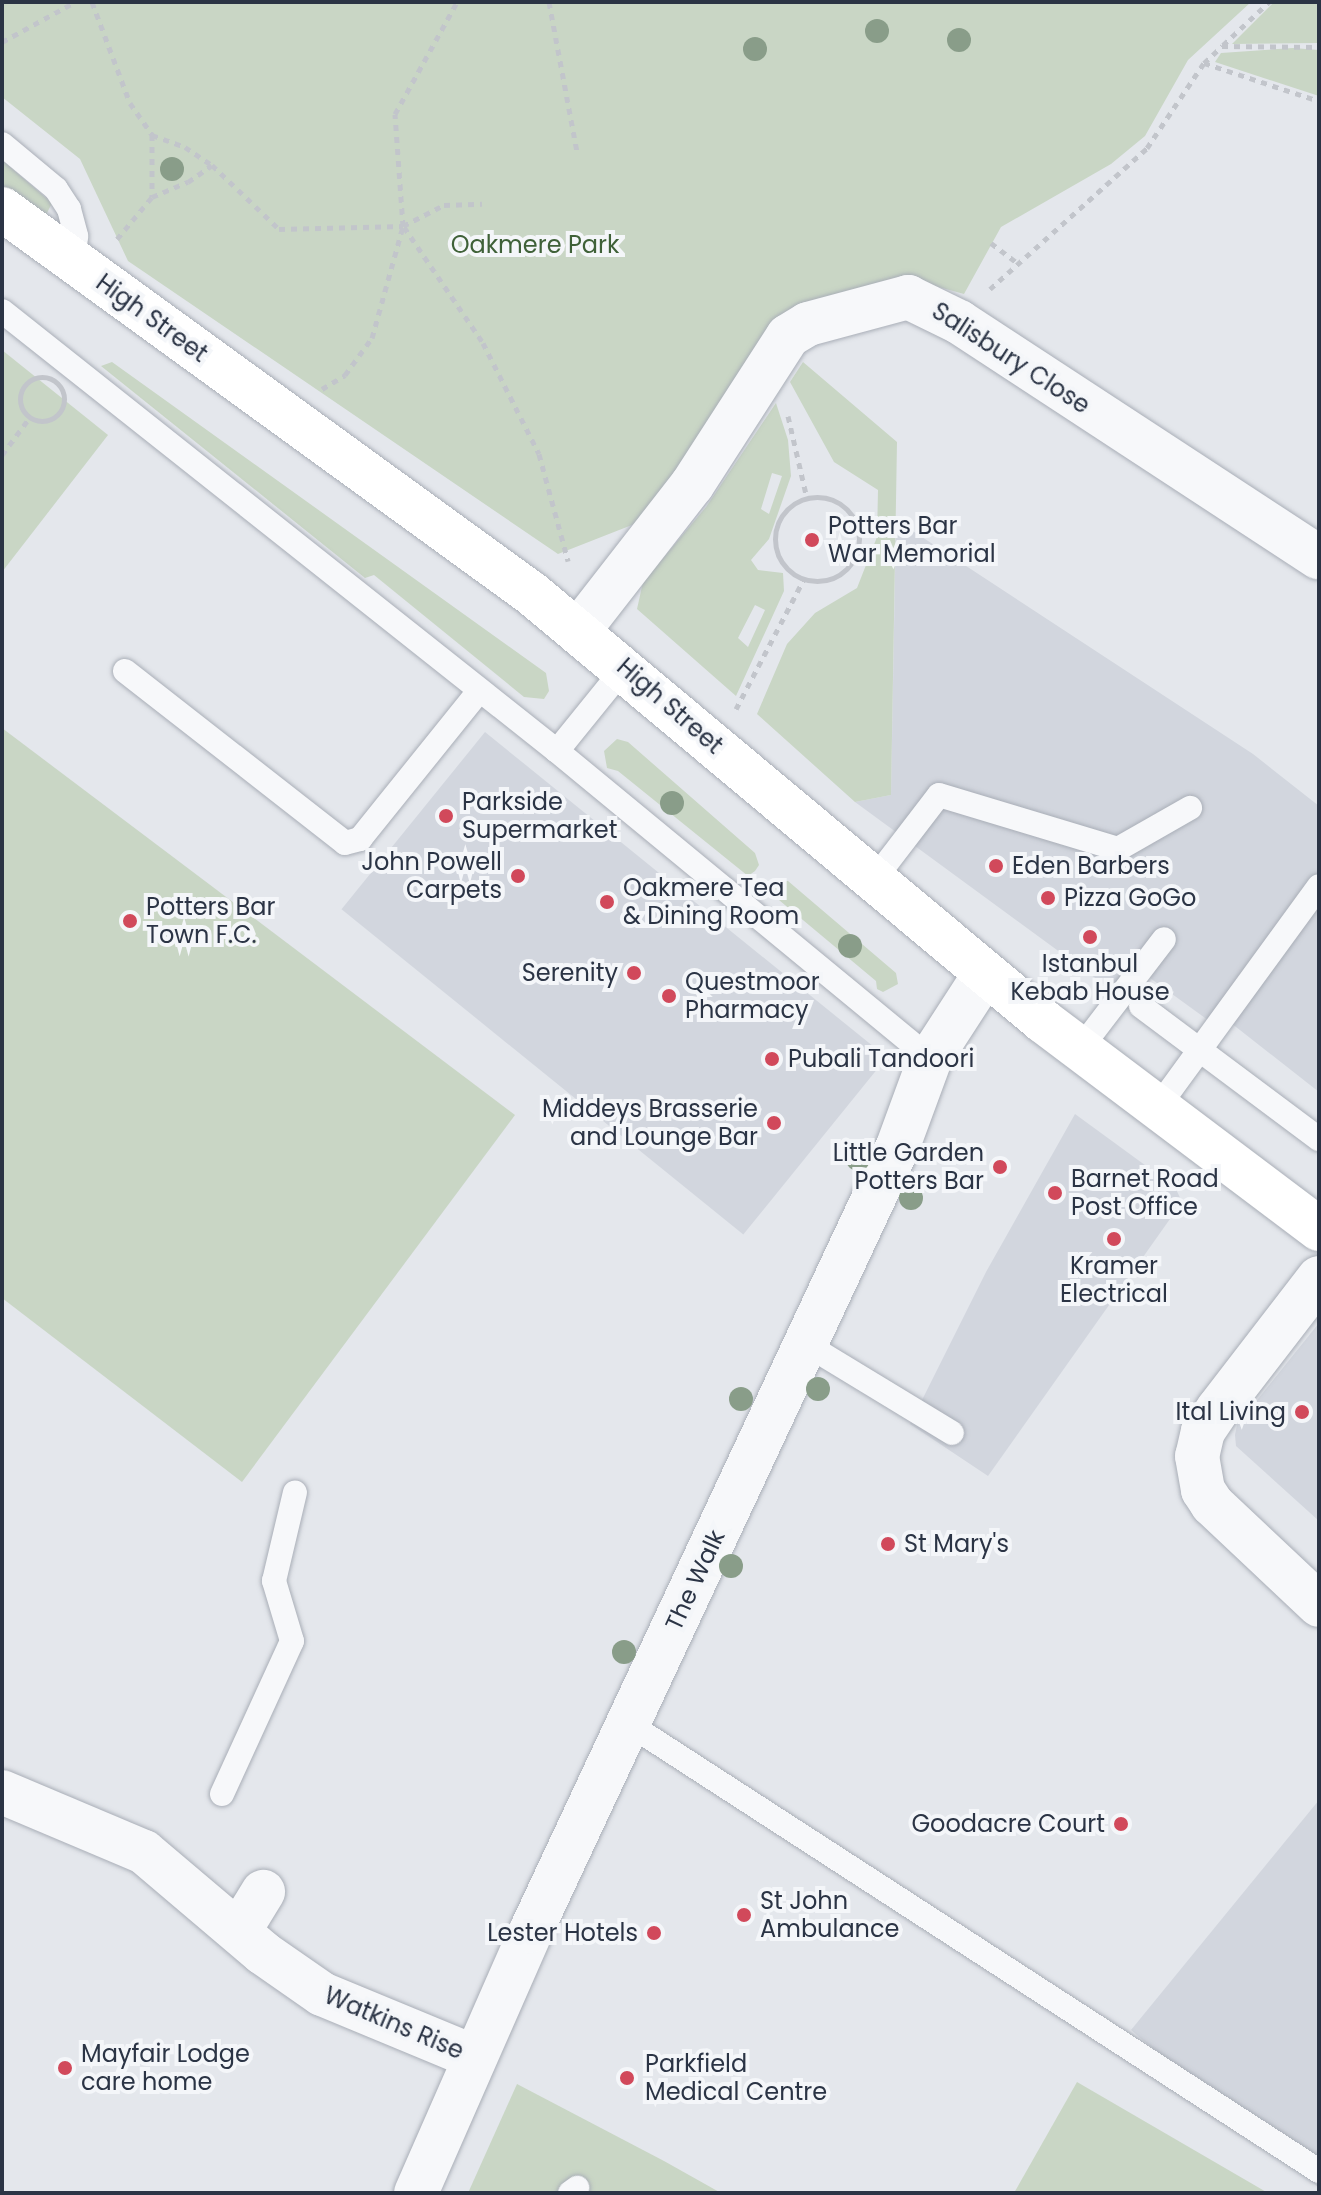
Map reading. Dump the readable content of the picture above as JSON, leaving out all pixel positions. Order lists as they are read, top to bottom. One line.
{"streets":{"main road":["High Street"],"street":["Salisbury Close","The Walk","Watkins Rise"]},"crossings":[["High Street","Salisbury Close"],["High Street","The Walk"],["The Walk","Watkins Rise"]],"parks":["Oakmere Park"],"places":["Potters Bar War Memorial","Parkside Supermarket","Eden Barbers","John Powell Carpets","Pizza GoGo","Oakmere Tea & Dining Room","Potters Bar Town F.C.","Istanbul Kebab House","Serenity","Questmoor Pharmacy","Pubali Tandoori","Middeys Brasserie and Lounge Bar","Little Garden Potters Bar","Barnet Road Post Office","Kramer Electrical","Ital Living","St Mary's","Goodacre Court","St John Ambulance","Lester Hotels","Mayfair Lodge care home","Parkfield Medical Centre"]}
